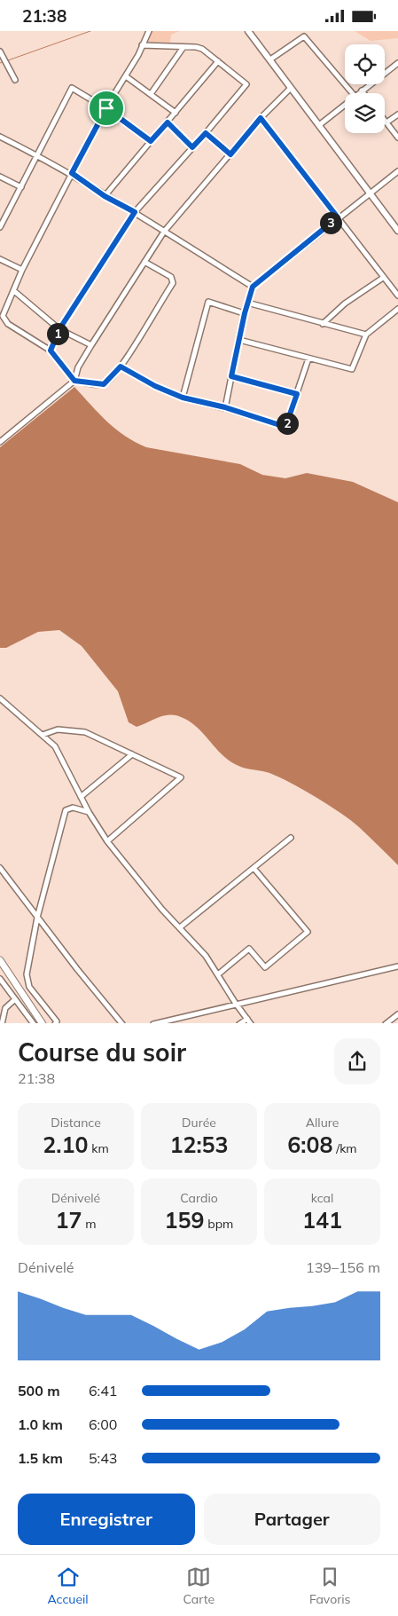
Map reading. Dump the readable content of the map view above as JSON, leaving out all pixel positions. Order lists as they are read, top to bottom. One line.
{"page":{"status":"21:38","pins":["3","1","2"],"heading":["Course du soir","21:38"],"stats":[["Distance","2.10 km"],["Durée","12:53"],["Allure","6:08 /km"],["Dénivelé","17 m"],["Cardio","159 bpm"],["kcal","141"]],"chart":["Dénivelé","139–156 m"],"list":[{"name":"500 m","note":"6:41"},{"name":"1.0 km","note":"6:00"},{"name":"1.5 km","note":"5:43"}],"buttons":["Enregistrer","Partager"],"tabs":["Accueil","Carte","Favoris"]}}
